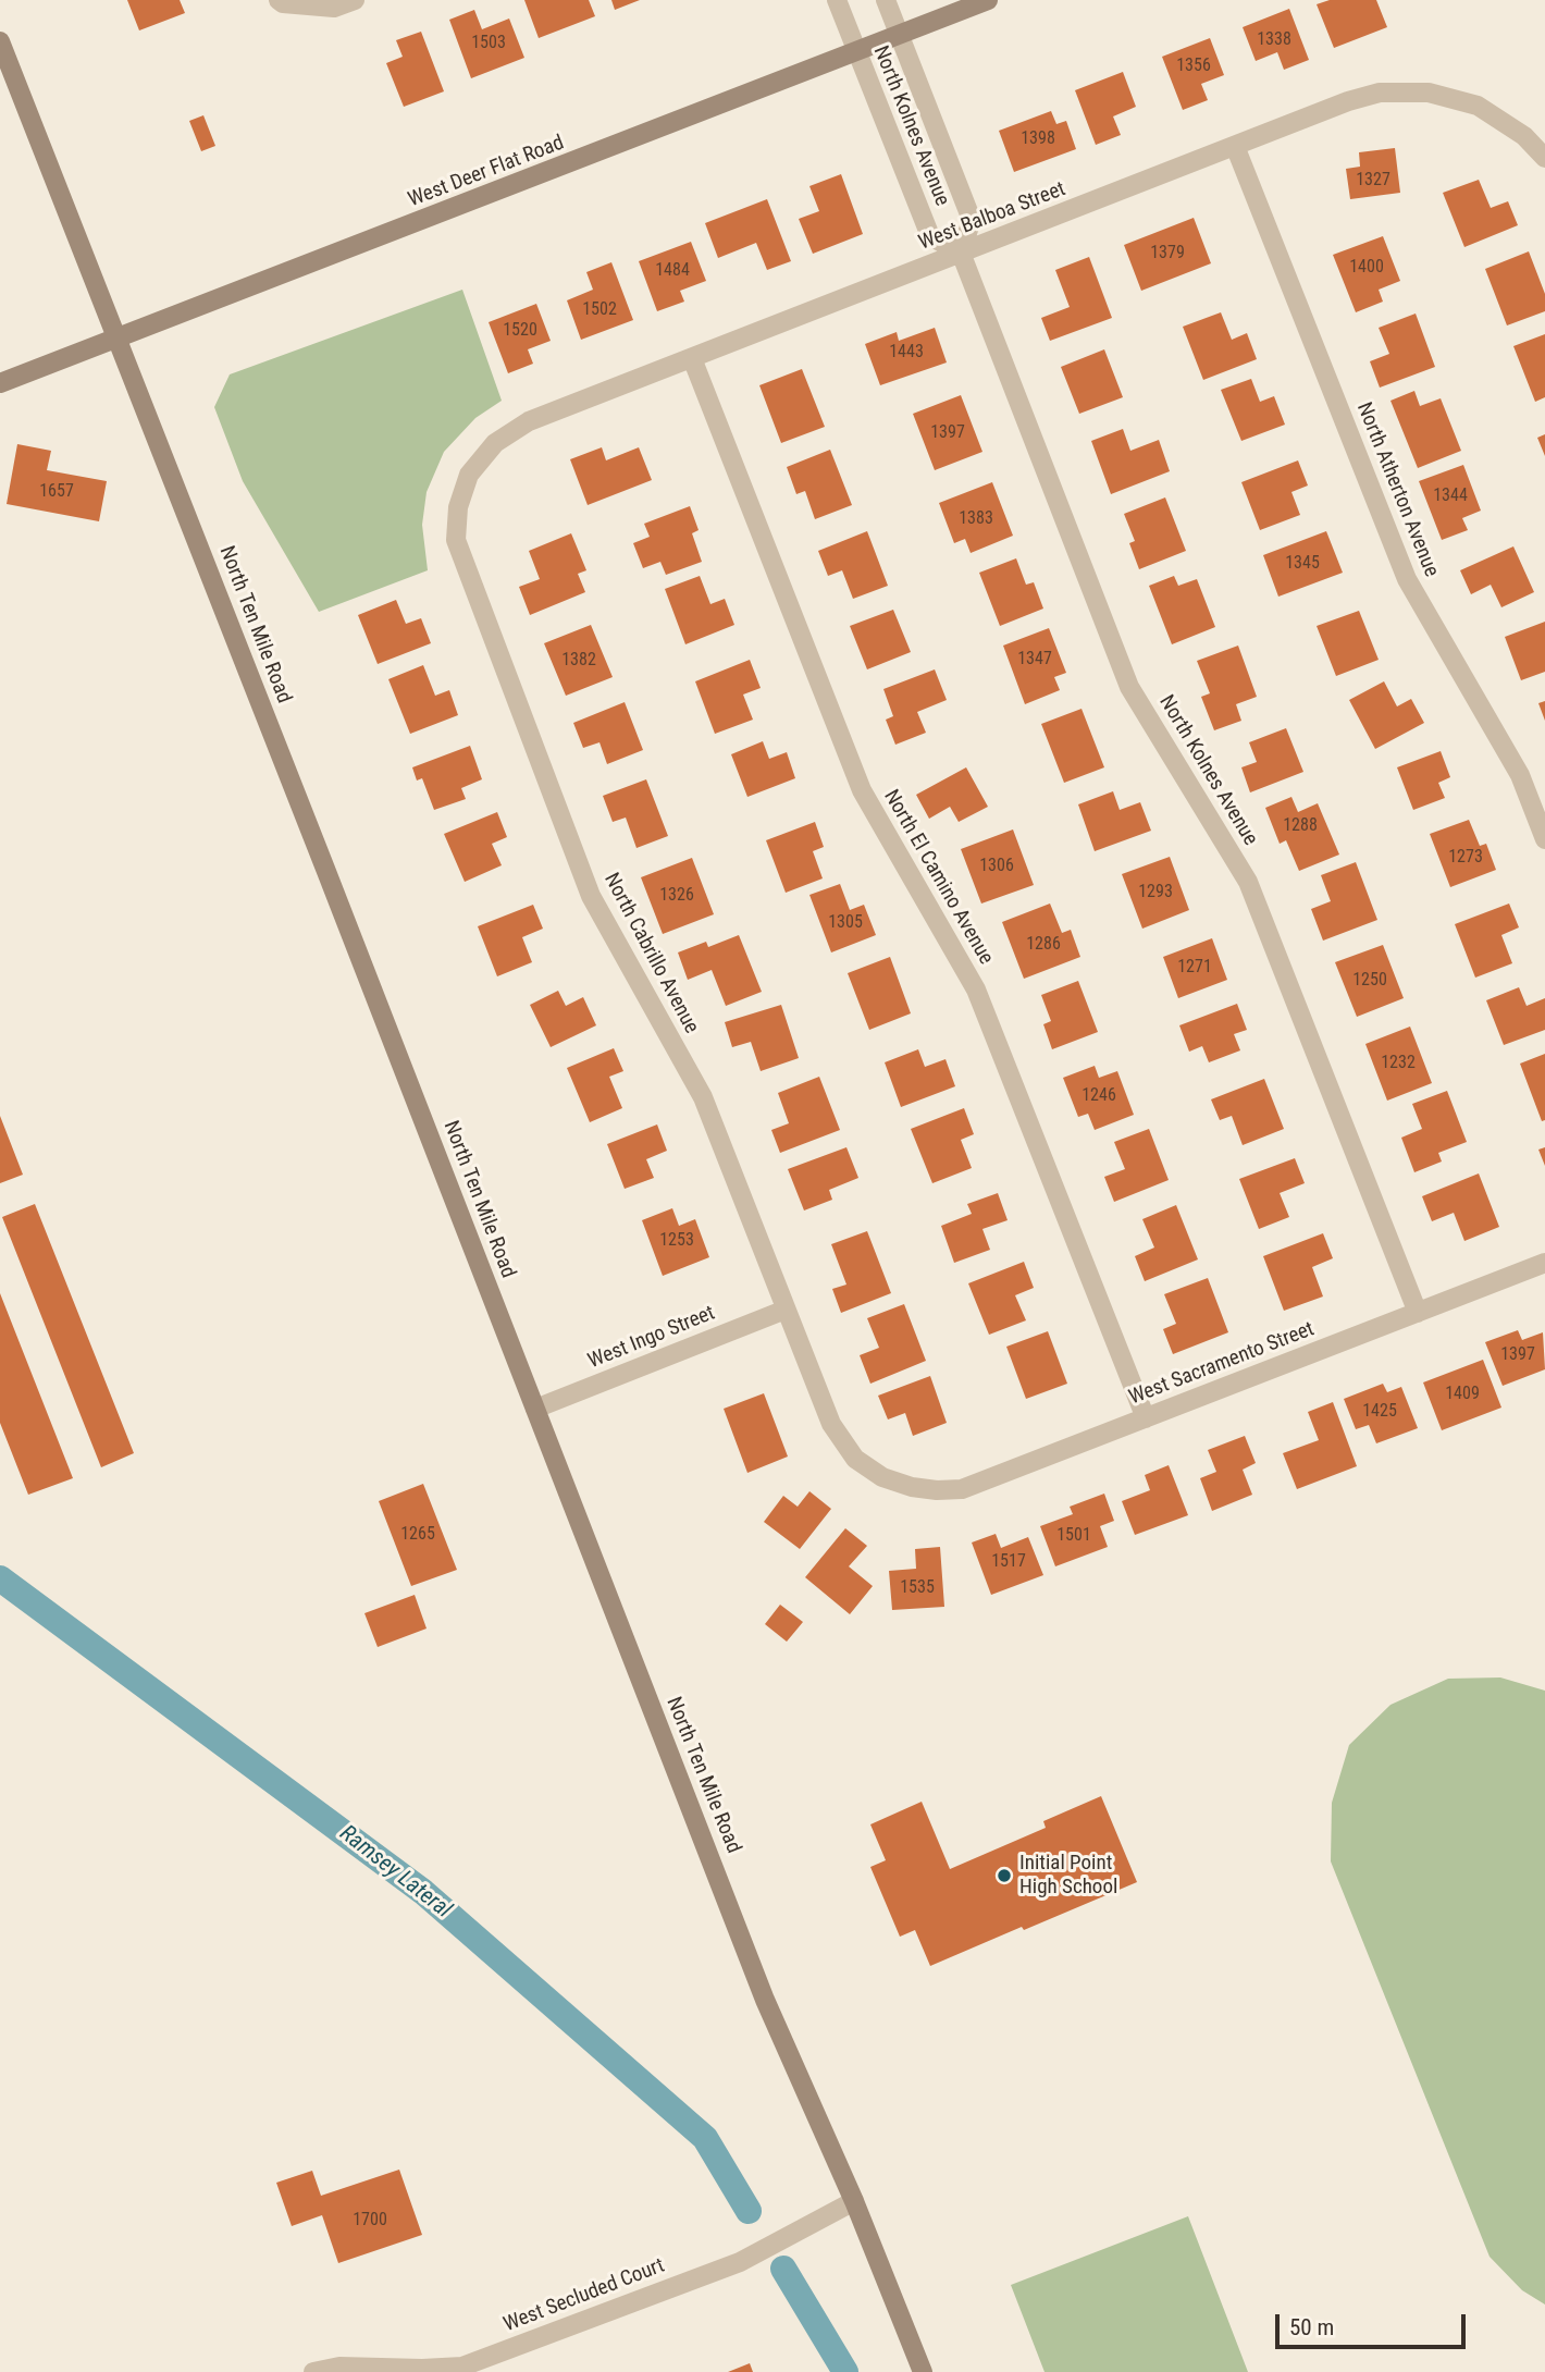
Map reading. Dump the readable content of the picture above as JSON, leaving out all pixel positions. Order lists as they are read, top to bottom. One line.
{"streets":{"main road":["West Deer Flat Road","North Ten Mile Road"],"street":["North Kolnes Avenue","West Balboa Street","North Atherton Avenue","North El Camino Avenue","North Cabrillo Avenue","West Ingo Street","West Sacramento Street","West Secluded Court"]},"crossings":[["North Kolnes Avenue","West Deer Flat Road"],["North Kolnes Avenue","West Balboa Street"],["North Kolnes Avenue","West Sacramento Street"],["West Deer Flat Road","North Ten Mile Road"],["West Balboa Street","North Atherton Avenue"],["West Balboa Street","North El Camino Avenue"],["West Balboa Street","North Cabrillo Avenue"],["North Ten Mile Road","West Ingo Street"],["North Ten Mile Road","West Secluded Court"],["North El Camino Avenue","West Sacramento Street"],["North Cabrillo Avenue","West Ingo Street"],["North Cabrillo Avenue","West Sacramento Street"]],"water":["Ramsey Lateral"],"places":["Initial Point High School"],"house_numbers":["1338","1503","1356","1398","1327","1379","1400","1484","1502","1520","1443","1397","1657","1344","1383","1345","1347","1382","1288","1273","1306","1293","1326","1305","1286","1271","1250","1232","1246","1253","1397","1409","1425","1265","1501","1517","1535","1700"],"scale_bar":"50 m"}
